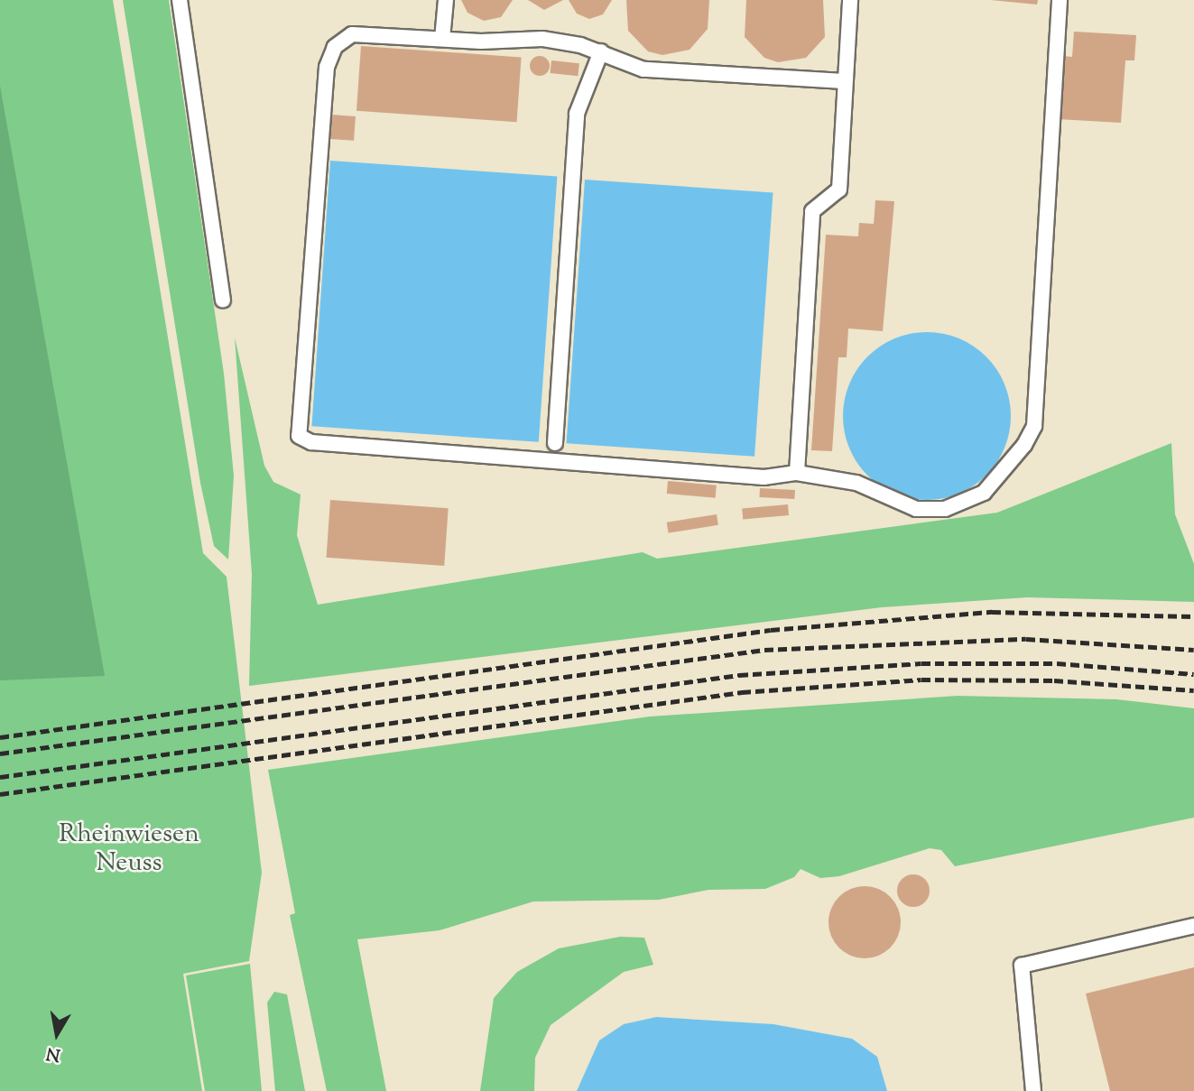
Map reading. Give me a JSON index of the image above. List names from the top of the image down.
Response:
{
  "parks": ["Rheinwiesen Neuss"],
  "north": "bottom"
}
